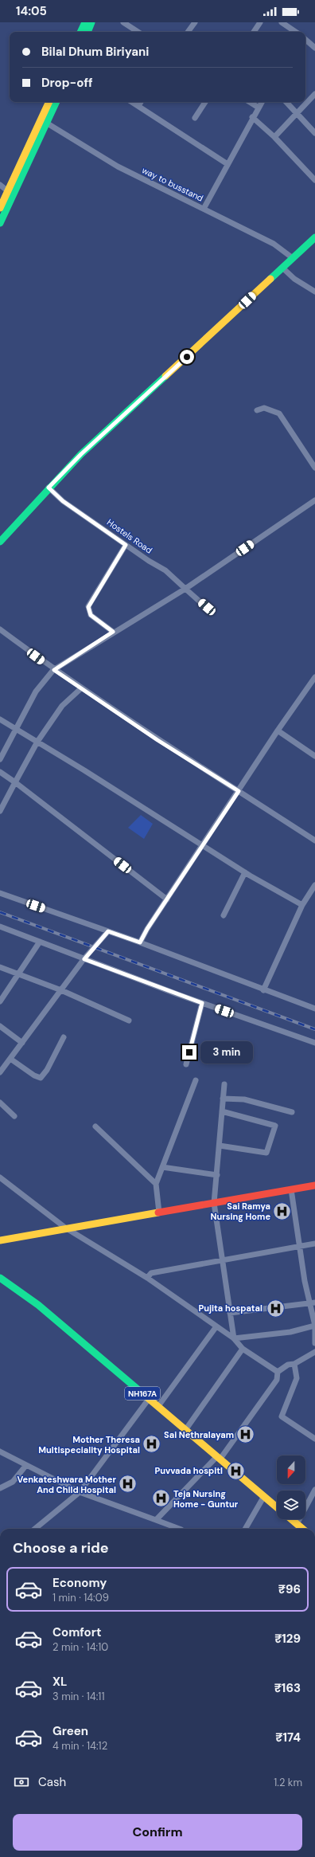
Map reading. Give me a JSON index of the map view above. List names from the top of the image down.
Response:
{
  "streets": {
    "main road": ["NH167A"],
    "street": ["way to busstand", "Hostels Road"]
  },
  "places": {
    "hospital": [
      "Sai Ramya Nursing Home",
      "Pujita hospatal",
      "Sai Nethralayam",
      "Mother Theresa Multispeciality Hospital",
      "Puvvada hospitl",
      "Venkateshwara Mother And Child Hospital",
      "Teja Nursing Home - Guntur"
    ]
  },
  "north": "bottom",
  "page": {
    "status": "14:05",
    "banner": ["Bilal Dhum Biriyani", "Drop-off"],
    "bubble": "3 min",
    "heading": "Choose a ride",
    "list": [
      {
        "name": "Economy",
        "note": "1 min · 14:09",
        "value": "₹96"
      },
      {
        "name": "Comfort",
        "note": "2 min · 14:10",
        "value": "₹129"
      },
      {
        "name": "XL",
        "note": "3 min · 14:11",
        "value": "₹163"
      },
      {
        "name": "Green",
        "note": "4 min · 14:12",
        "value": "₹174"
      }
    ],
    "pay": ["Cash", "1.2 km"],
    "buttons": "Confirm"
  }
}
